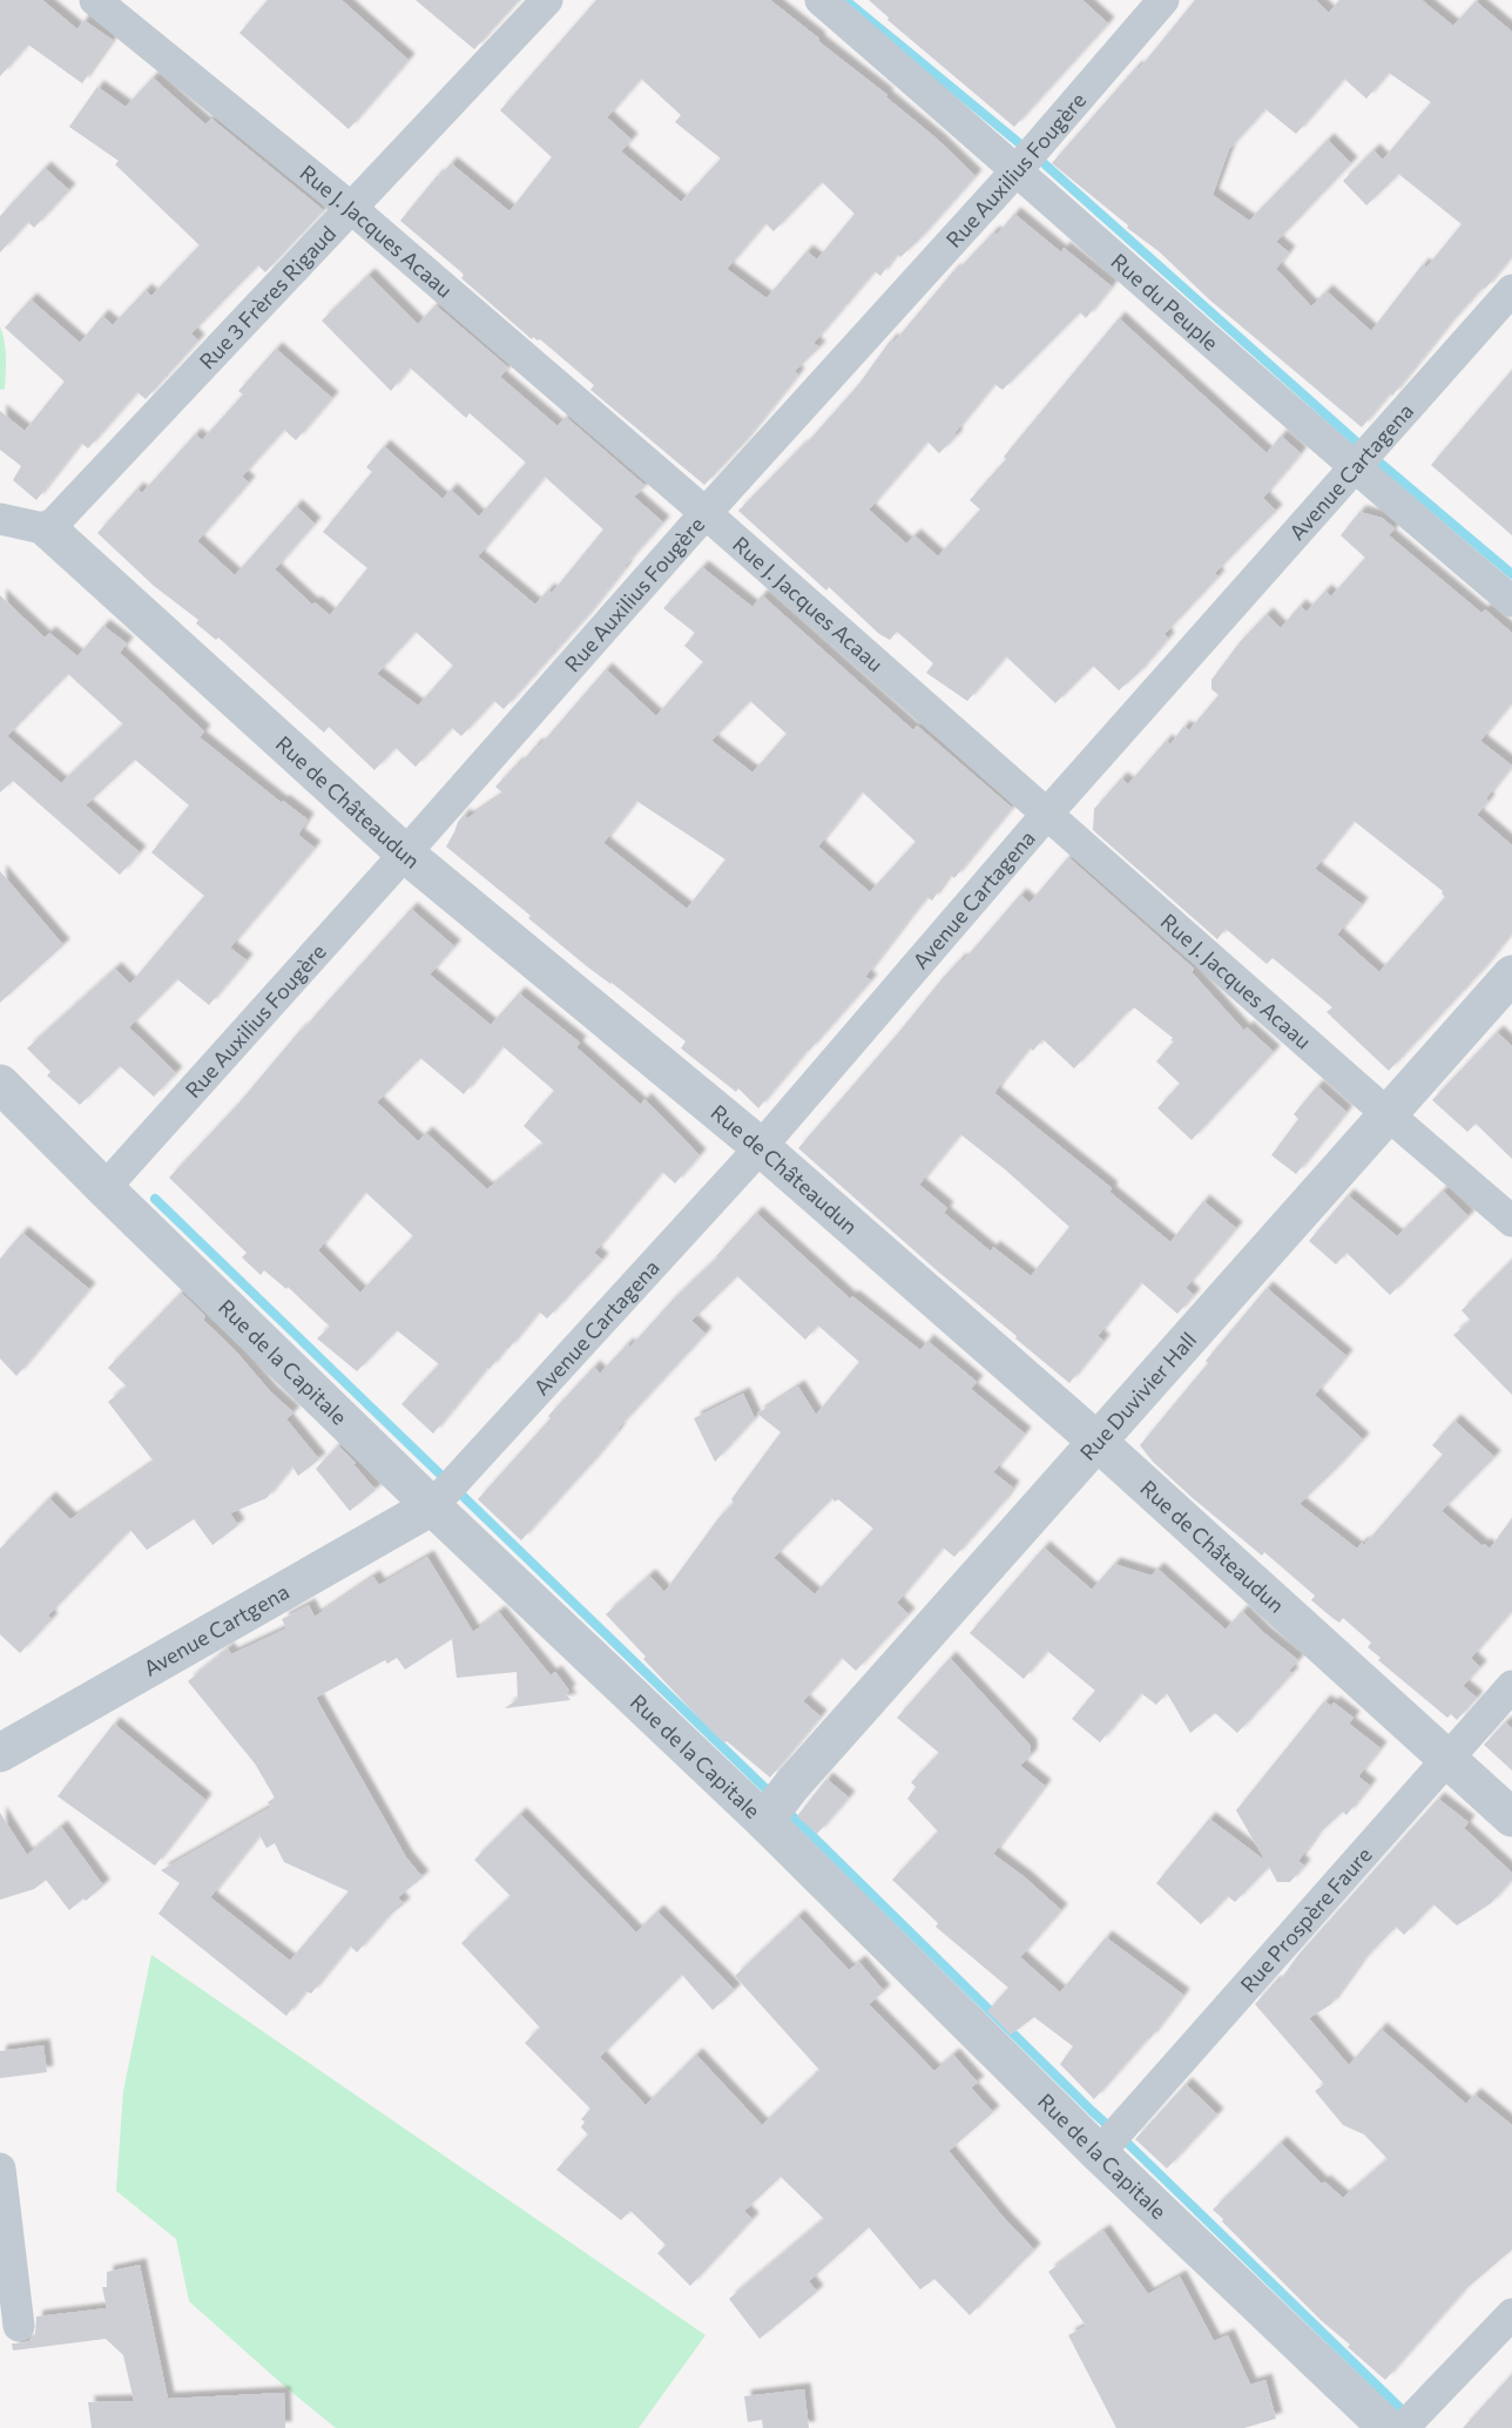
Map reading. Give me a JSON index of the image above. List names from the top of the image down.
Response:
{
  "streets": {
    "street": [
      "Rue Auxilius Fougère",
      "Rue J. Jacques Acaau",
      "Rue 3 Frères Rigaud",
      "Rue du Peuple",
      "Avenue Cartagena",
      "Rue de Châteaudun",
      "Rue de la Capitale",
      "Rue Duvivier Hall",
      "Avenue Cartgena",
      "Rue Prospère Faure"
    ]
  },
  "crossings": [
    ["Rue Auxilius Fougère", "Rue J. Jacques Acaau"],
    ["Rue Auxilius Fougère", "Rue du Peuple"],
    ["Rue Auxilius Fougère", "Rue de Châteaudun"],
    ["Rue Auxilius Fougère", "Rue de la Capitale"],
    ["Rue J. Jacques Acaau", "Rue 3 Frères Rigaud"],
    ["Rue J. Jacques Acaau", "Avenue Cartagena"],
    ["Rue J. Jacques Acaau", "Rue Duvivier Hall"],
    ["Rue 3 Frères Rigaud", "Rue de Châteaudun"],
    ["Rue du Peuple", "Avenue Cartagena"],
    ["Avenue Cartagena", "Rue de Châteaudun"],
    ["Avenue Cartagena", "Rue de la Capitale"],
    ["Avenue Cartagena", "Avenue Cartgena"],
    ["Rue de Châteaudun", "Rue Duvivier Hall"],
    ["Rue de Châteaudun", "Rue Prospère Faure"],
    ["Rue de la Capitale", "Rue Duvivier Hall"],
    ["Rue de la Capitale", "Avenue Cartgena"],
    ["Rue de la Capitale", "Rue Prospère Faure"]
  ]
}
